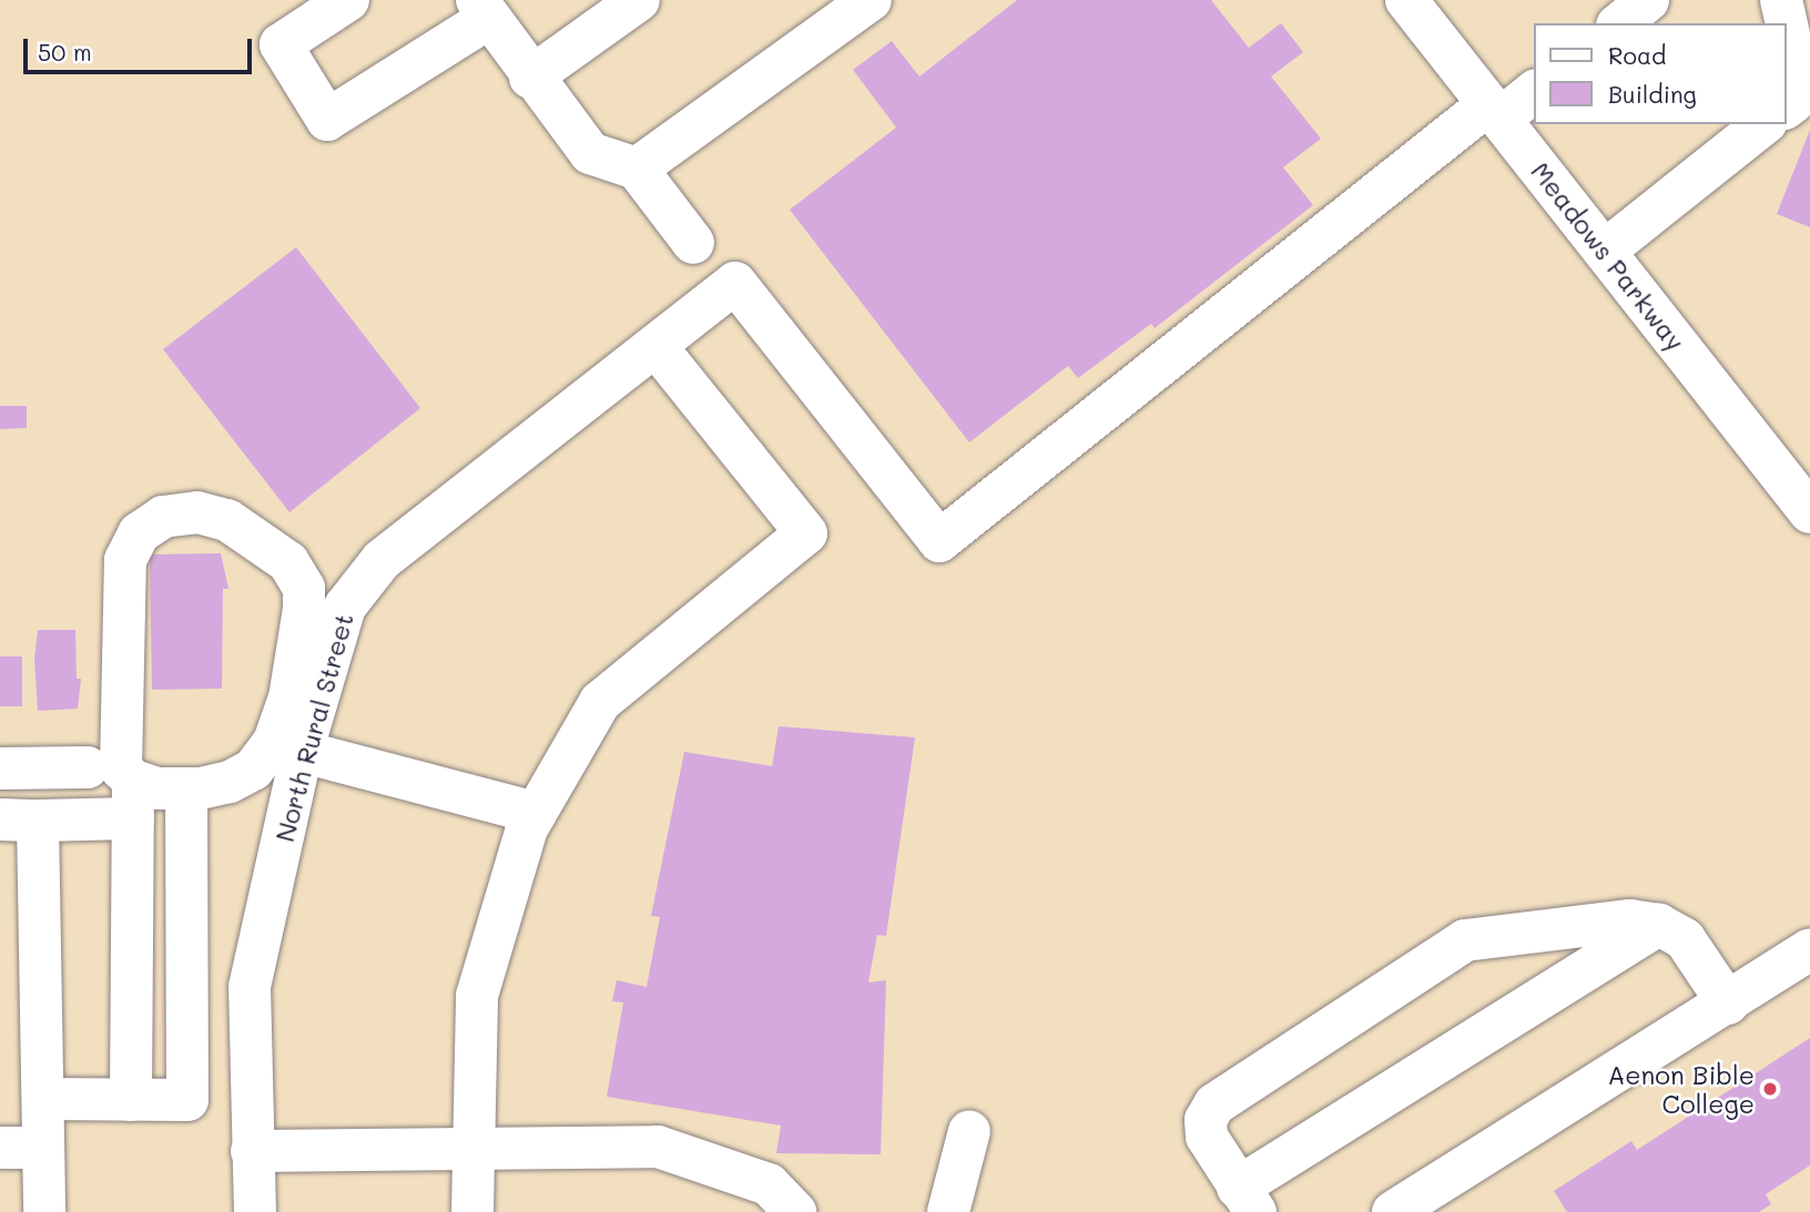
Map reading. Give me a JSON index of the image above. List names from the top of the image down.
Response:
{
  "streets": {
    "street": ["Meadows Parkway", "North Rural Street"]
  },
  "crossings": [
    ["Meadows Parkway", "North Rural Street"]
  ],
  "places": ["Aenon Bible College"],
  "legend": ["Road", "Building"],
  "scale_bar": "50 m"
}
